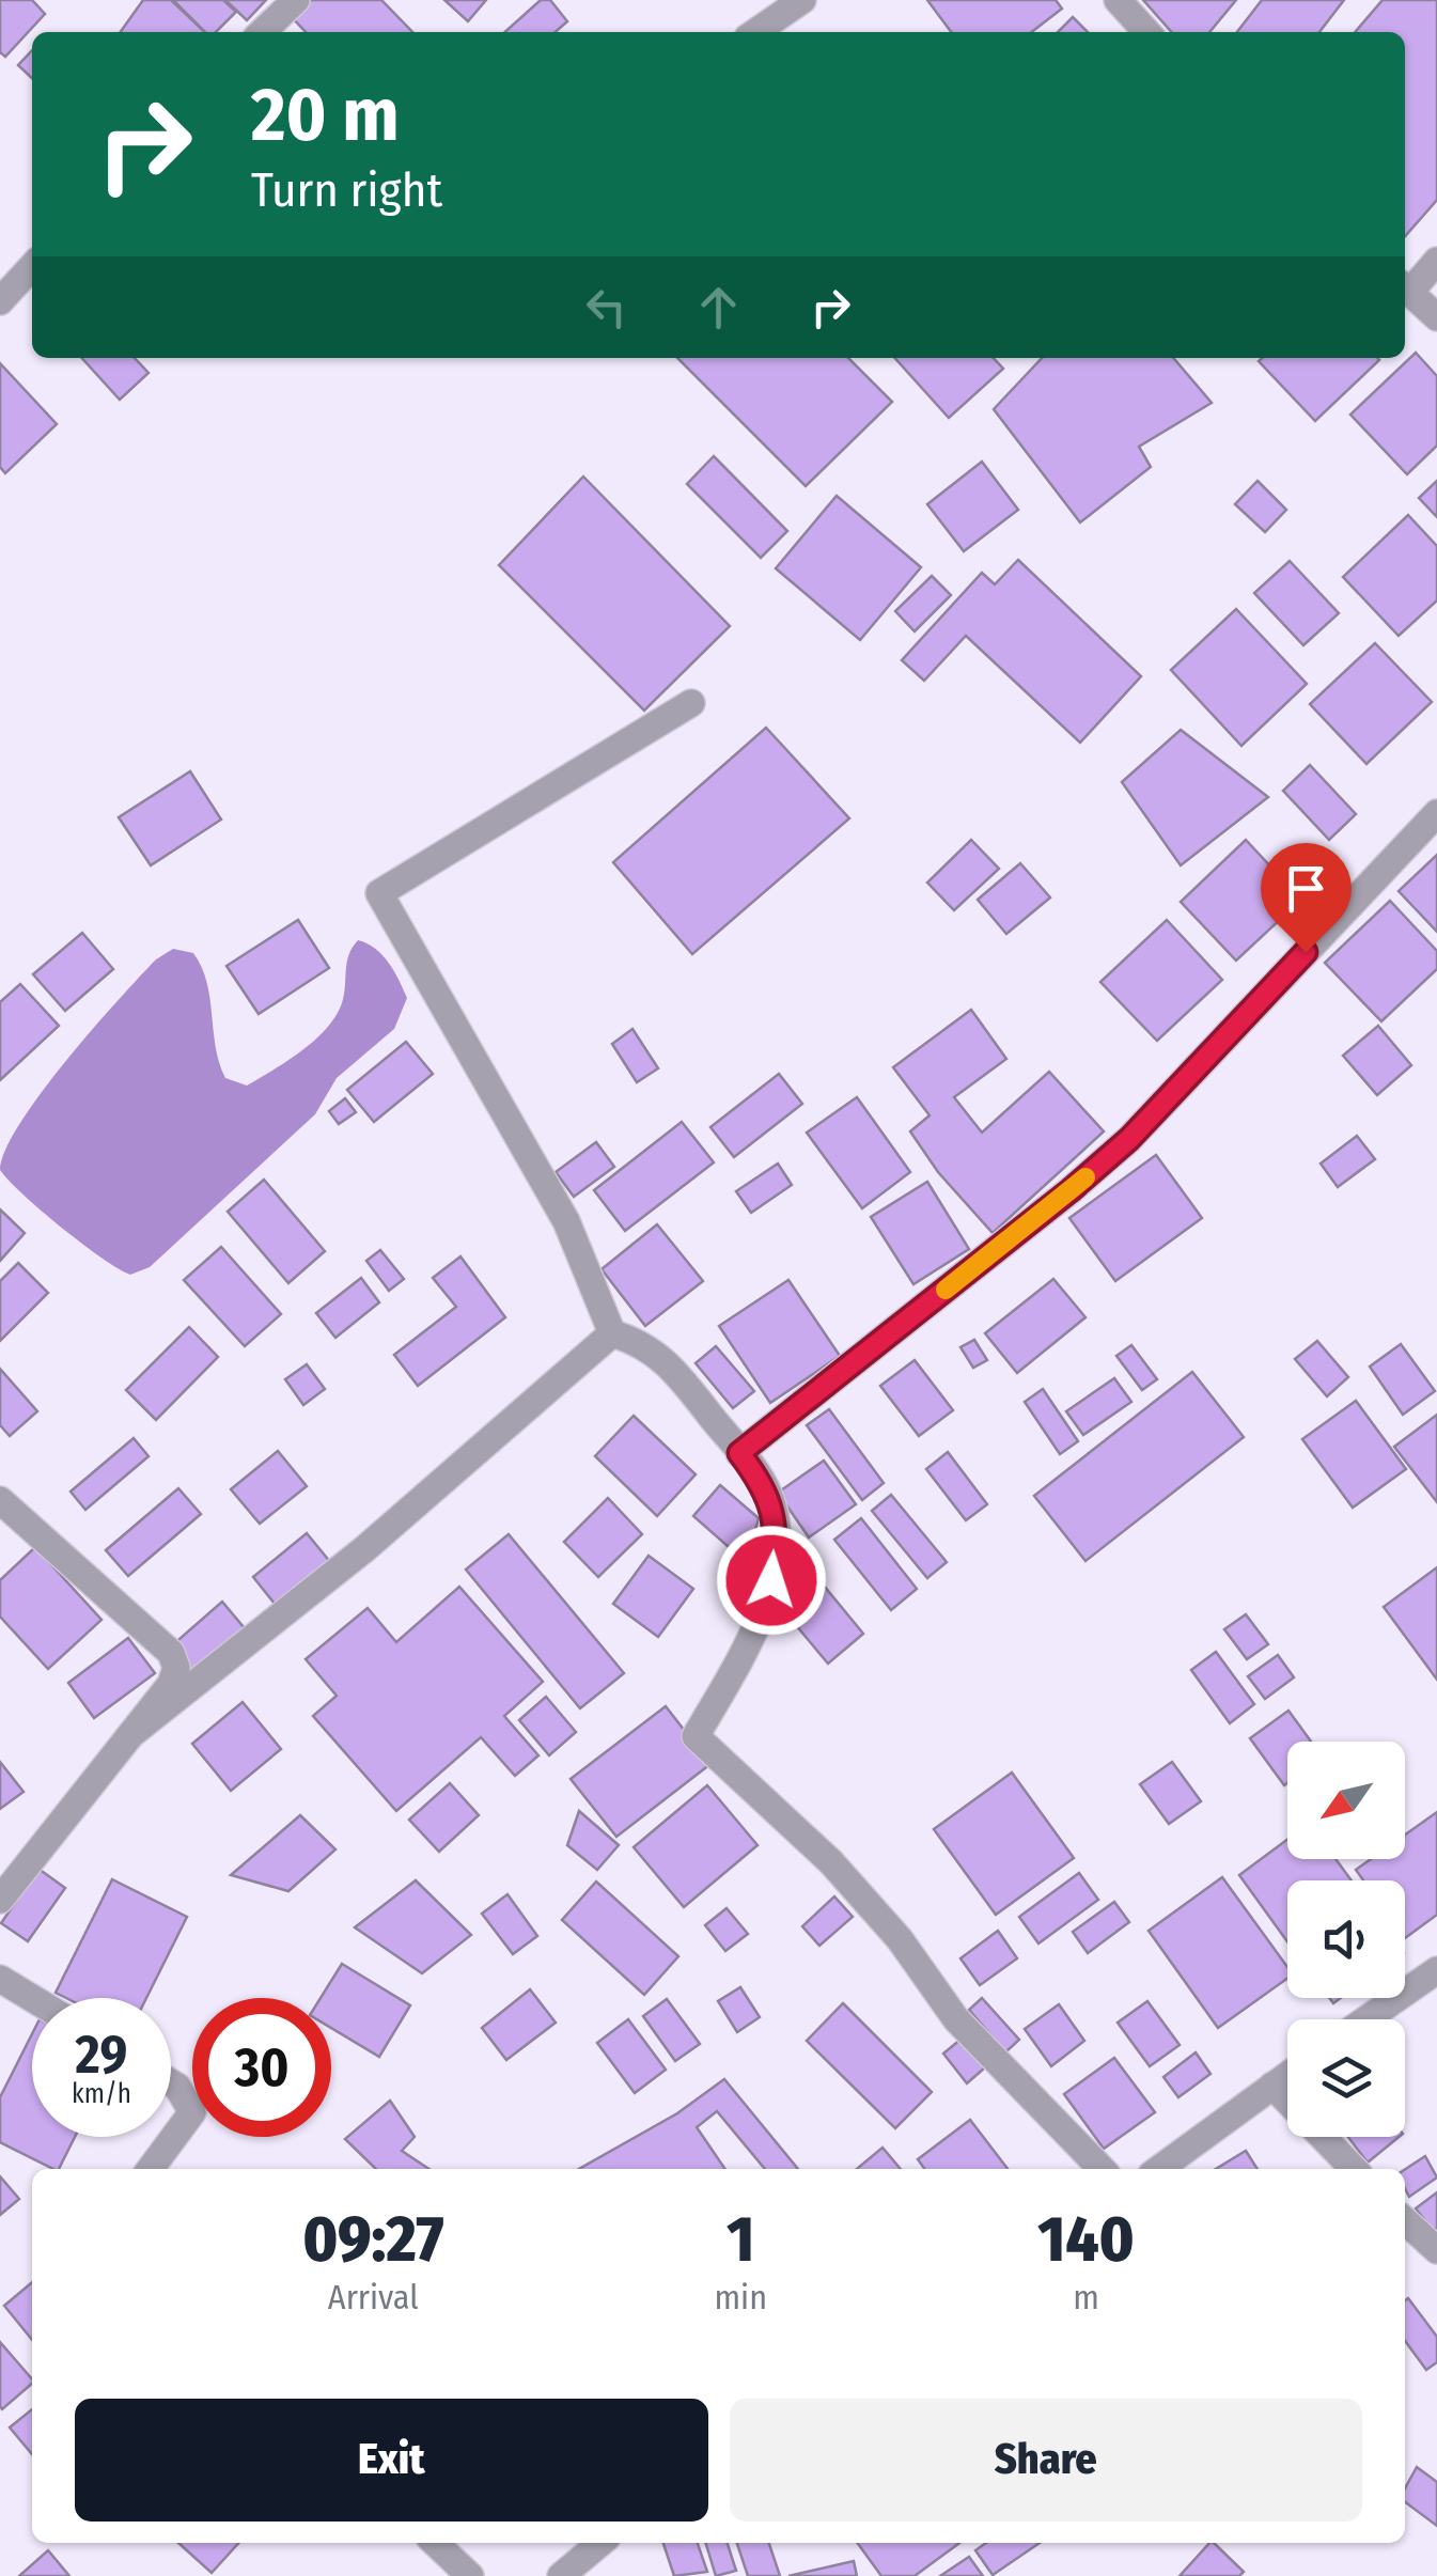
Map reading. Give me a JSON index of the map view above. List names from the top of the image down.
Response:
{
  "north": "bottom left",
  "page": {
    "turn": ["20 m", "Turn right"],
    "speed": "29 km/h",
    "limit": "30",
    "eta": [
      "09:27",
      "Arrival",
      "1",
      "min",
      "140",
      "m"
    ],
    "buttons": ["Exit", "Share"]
  }
}
